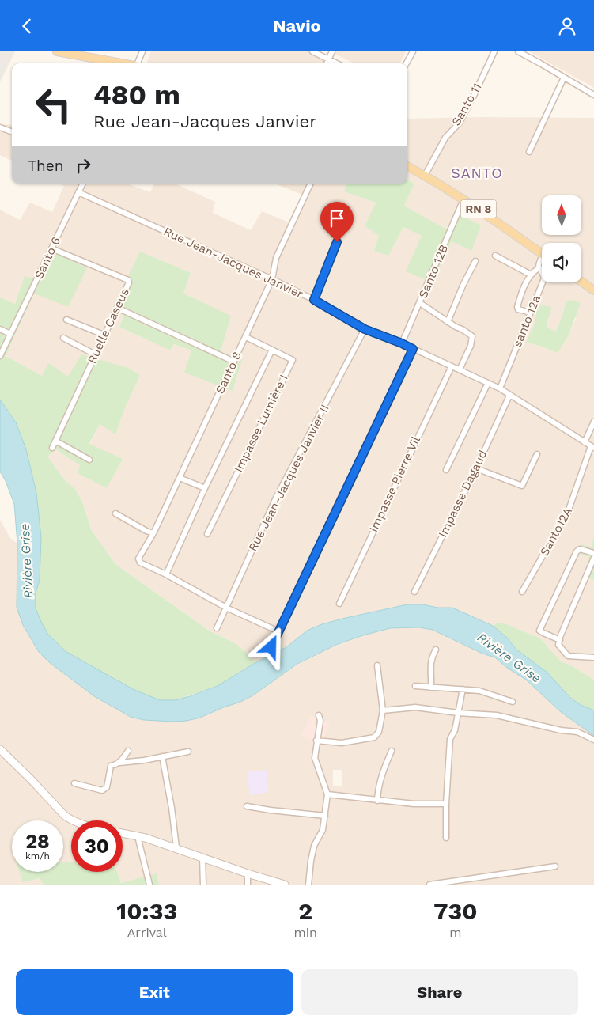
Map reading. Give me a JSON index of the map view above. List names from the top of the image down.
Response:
{
  "streets": {
    "main road": ["RN 8"],
    "street": [
      "Santo 11",
      "Santo 6",
      "Rue Jean-Jacques Janvier",
      "Santo 12B",
      "santo 12a",
      "Ruelle Caseus",
      "Santo 8",
      "Impasse Lumière I",
      "Rue Jean-Jacques Janvier II",
      "Impasse Pierre Vil",
      "Impasse Dagaud",
      "Santo12A"
    ]
  },
  "crossings": [
    ["Santo 11", "RN 8"],
    ["RN 8", "Santo 12B"],
    ["Santo 6", "Rue Jean-Jacques Janvier"],
    ["Santo 6", "Ruelle Caseus"],
    ["Rue Jean-Jacques Janvier", "Santo 12B"],
    ["Rue Jean-Jacques Janvier", "santo 12a"],
    ["Rue Jean-Jacques Janvier", "Santo 8"],
    ["Rue Jean-Jacques Janvier", "Rue Jean-Jacques Janvier II"],
    ["Rue Jean-Jacques Janvier", "Impasse Pierre Vil"],
    ["Rue Jean-Jacques Janvier", "Impasse Dagaud"],
    ["Rue Jean-Jacques Janvier", "Santo12A"],
    ["Santo 8", "Impasse Lumière I"]
  ],
  "districts": ["SANTO"],
  "water": ["Rivière Grise"],
  "north": "top",
  "page": {
    "header": "Navio",
    "turn": ["480 m", "Rue Jean-Jacques Janvier"],
    "then": "Then",
    "speed": "28 km/h",
    "limit": "30",
    "eta": [
      "10:33",
      "Arrival",
      "2",
      "min",
      "730",
      "m"
    ],
    "buttons": ["Exit", "Share"]
  }
}
